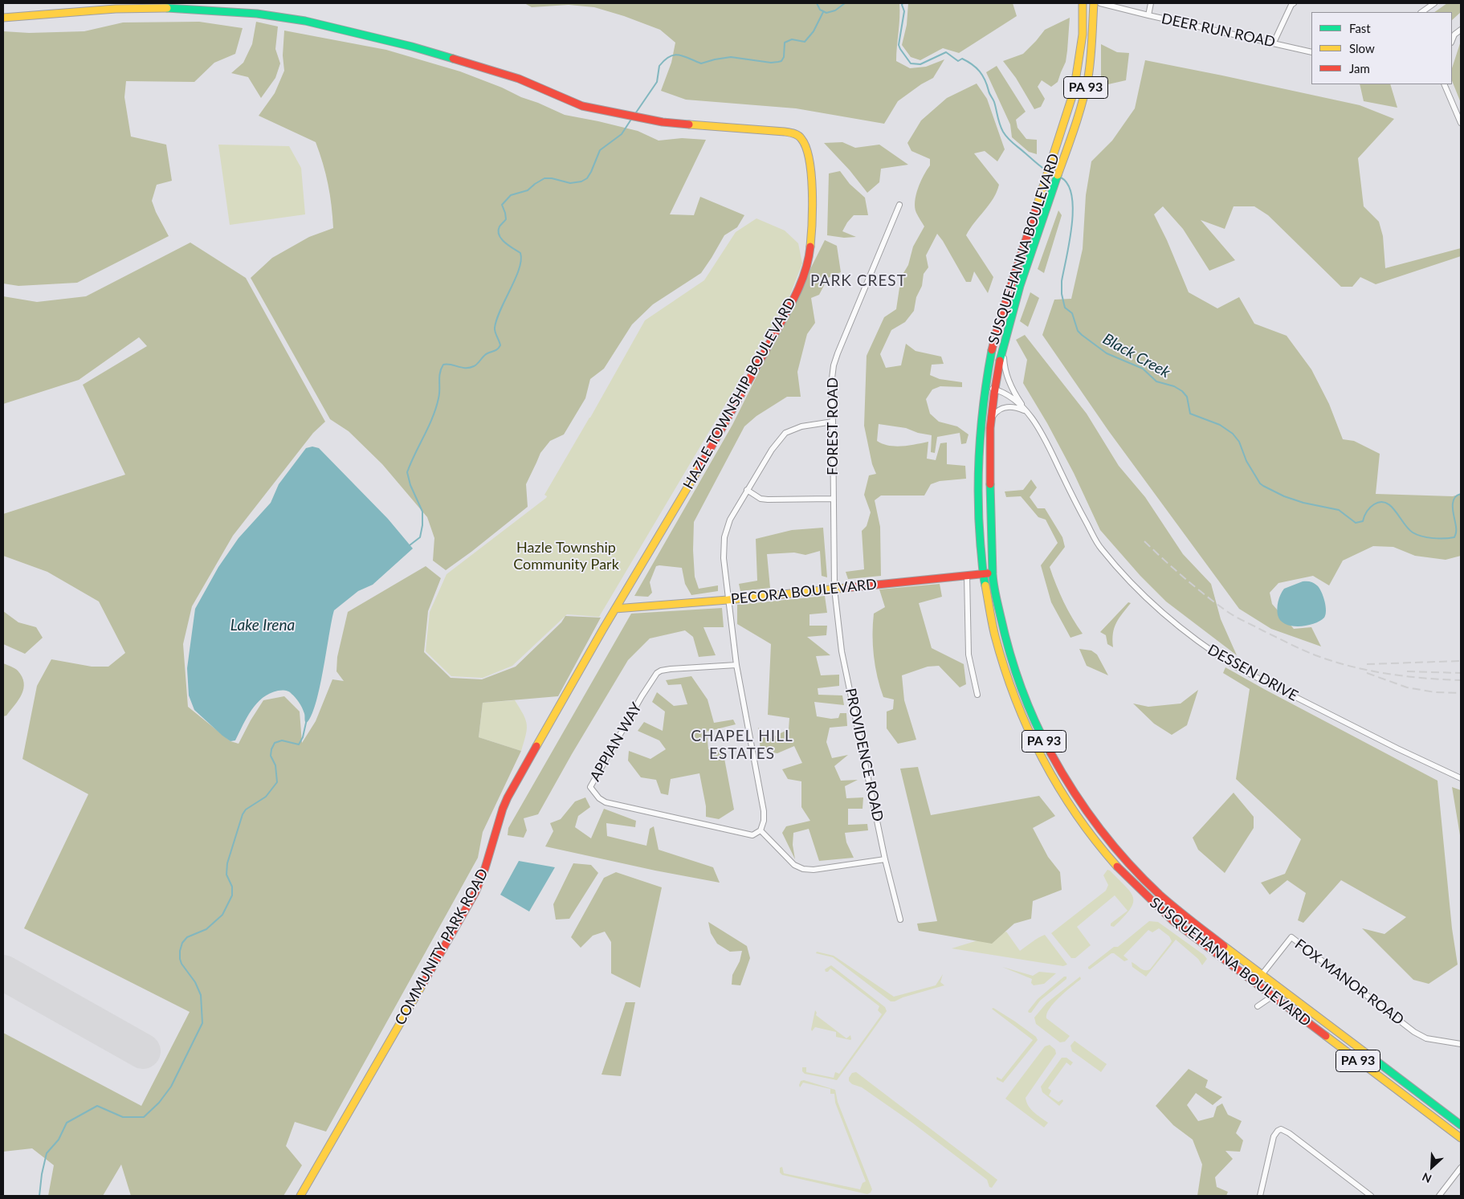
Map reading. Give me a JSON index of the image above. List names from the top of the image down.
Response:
{
  "streets": {
    "main road": [
      "PA 93",
      "SUSQUEHANNA BOULEVARD",
      "HAZLE TOWNSHIP BOULEVARD",
      "PECORA BOULEVARD",
      "COMMUNITY PARK ROAD"
    ],
    "street": [
      "DEER RUN ROAD",
      "FOREST ROAD",
      "DESSEN DRIVE",
      "APPIAN WAY",
      "PROVIDENCE ROAD",
      "FOX MANOR ROAD"
    ]
  },
  "crossings": [
    ["SUSQUEHANNA BOULEVARD", "PECORA BOULEVARD"],
    ["SUSQUEHANNA BOULEVARD", "DESSEN DRIVE"],
    ["SUSQUEHANNA BOULEVARD", "FOX MANOR ROAD"],
    ["HAZLE TOWNSHIP BOULEVARD", "PECORA BOULEVARD"],
    ["HAZLE TOWNSHIP BOULEVARD", "COMMUNITY PARK ROAD"],
    ["FOREST ROAD", "PECORA BOULEVARD"],
    ["FOREST ROAD", "PROVIDENCE ROAD"],
    ["PECORA BOULEVARD", "PROVIDENCE ROAD"],
    ["PECORA BOULEVARD", "COMMUNITY PARK ROAD"]
  ],
  "districts": ["PARK CREST", "CHAPEL HILL ESTATES"],
  "water": ["Black Creek", "Lake Irena"],
  "parks": ["Hazle Township Community Park"],
  "legend": ["Fast", "Slow", "Jam"],
  "north": "bottom left"
}
